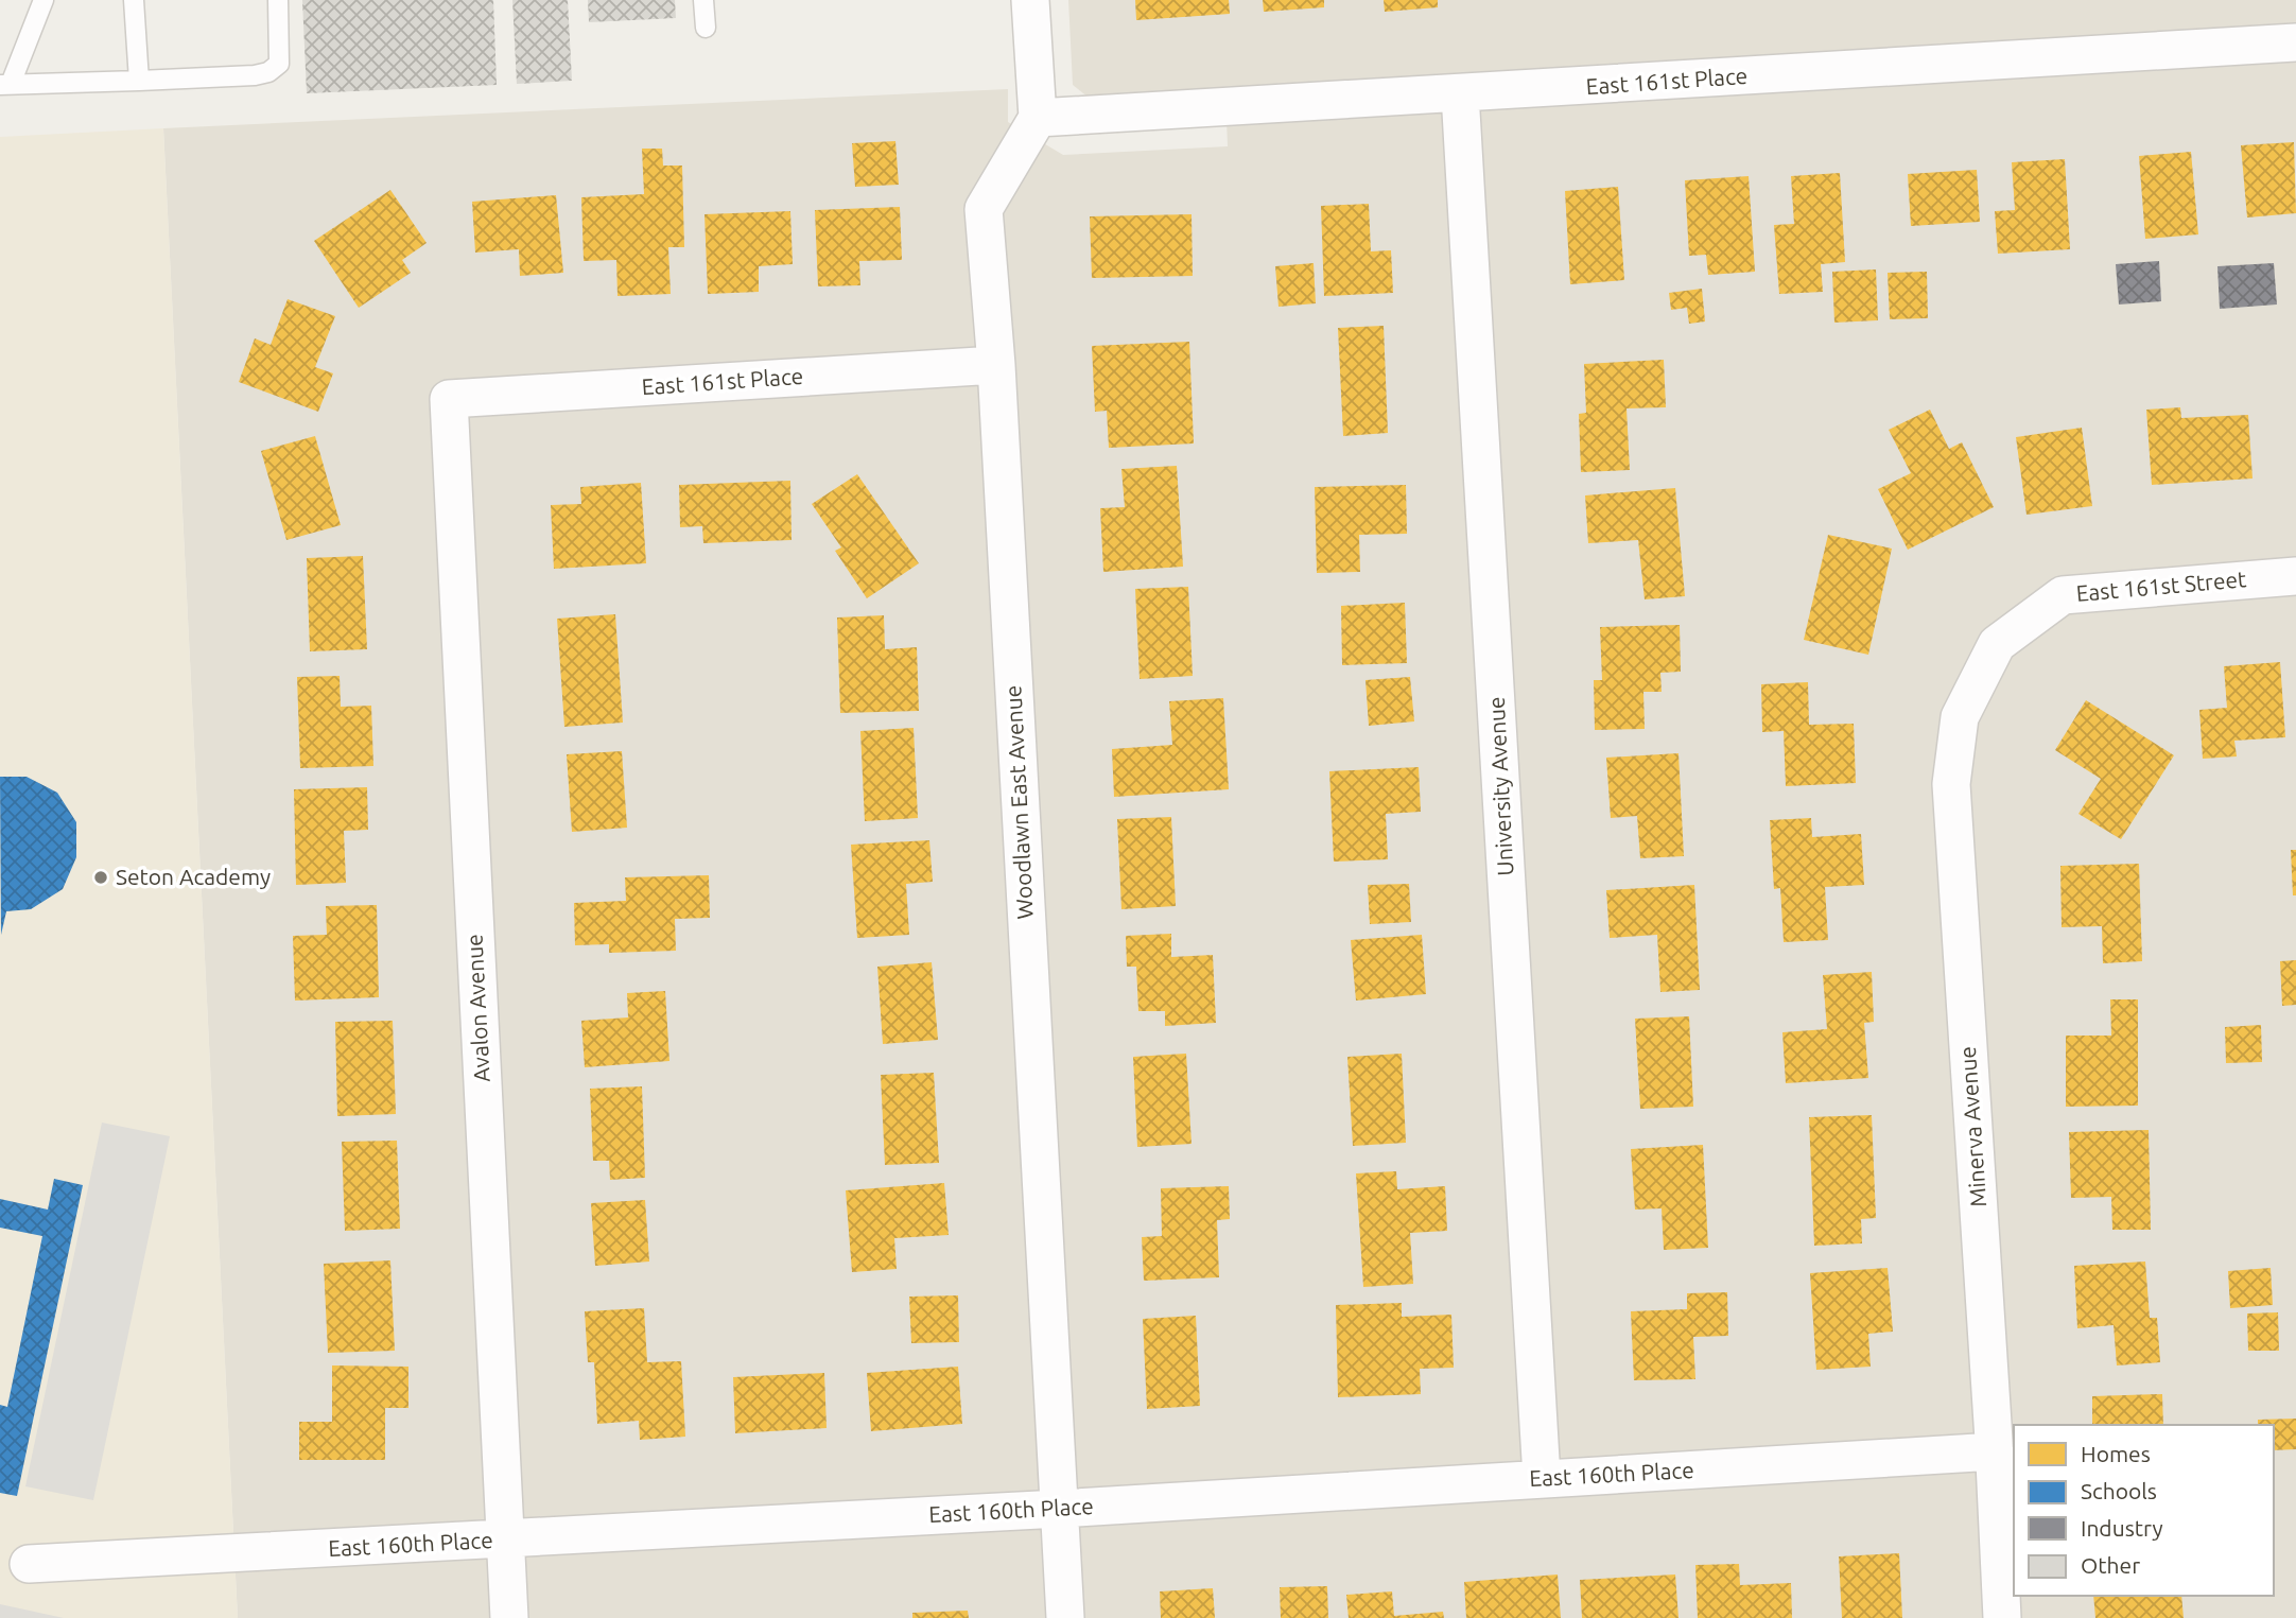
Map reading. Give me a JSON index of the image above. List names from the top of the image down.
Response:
{
  "streets": {
    "street": [
      "East 161st Place",
      "East 161st Street",
      "University Avenue",
      "Woodlawn East Avenue",
      "Avalon Avenue",
      "Minerva Avenue",
      "East 160th Place"
    ]
  },
  "crossings": [
    ["East 161st Place", "University Avenue"],
    ["East 161st Place", "Woodlawn East Avenue"],
    ["East 161st Place", "Avalon Avenue"],
    ["East 161st Street", "Minerva Avenue"],
    ["University Avenue", "East 160th Place"],
    ["Woodlawn East Avenue", "East 160th Place"],
    ["Avalon Avenue", "East 160th Place"],
    ["Minerva Avenue", "East 160th Place"]
  ],
  "places": ["Seton Academy"],
  "legend": [
    "Homes",
    "Schools",
    "Industry",
    "Other"
  ]
}
